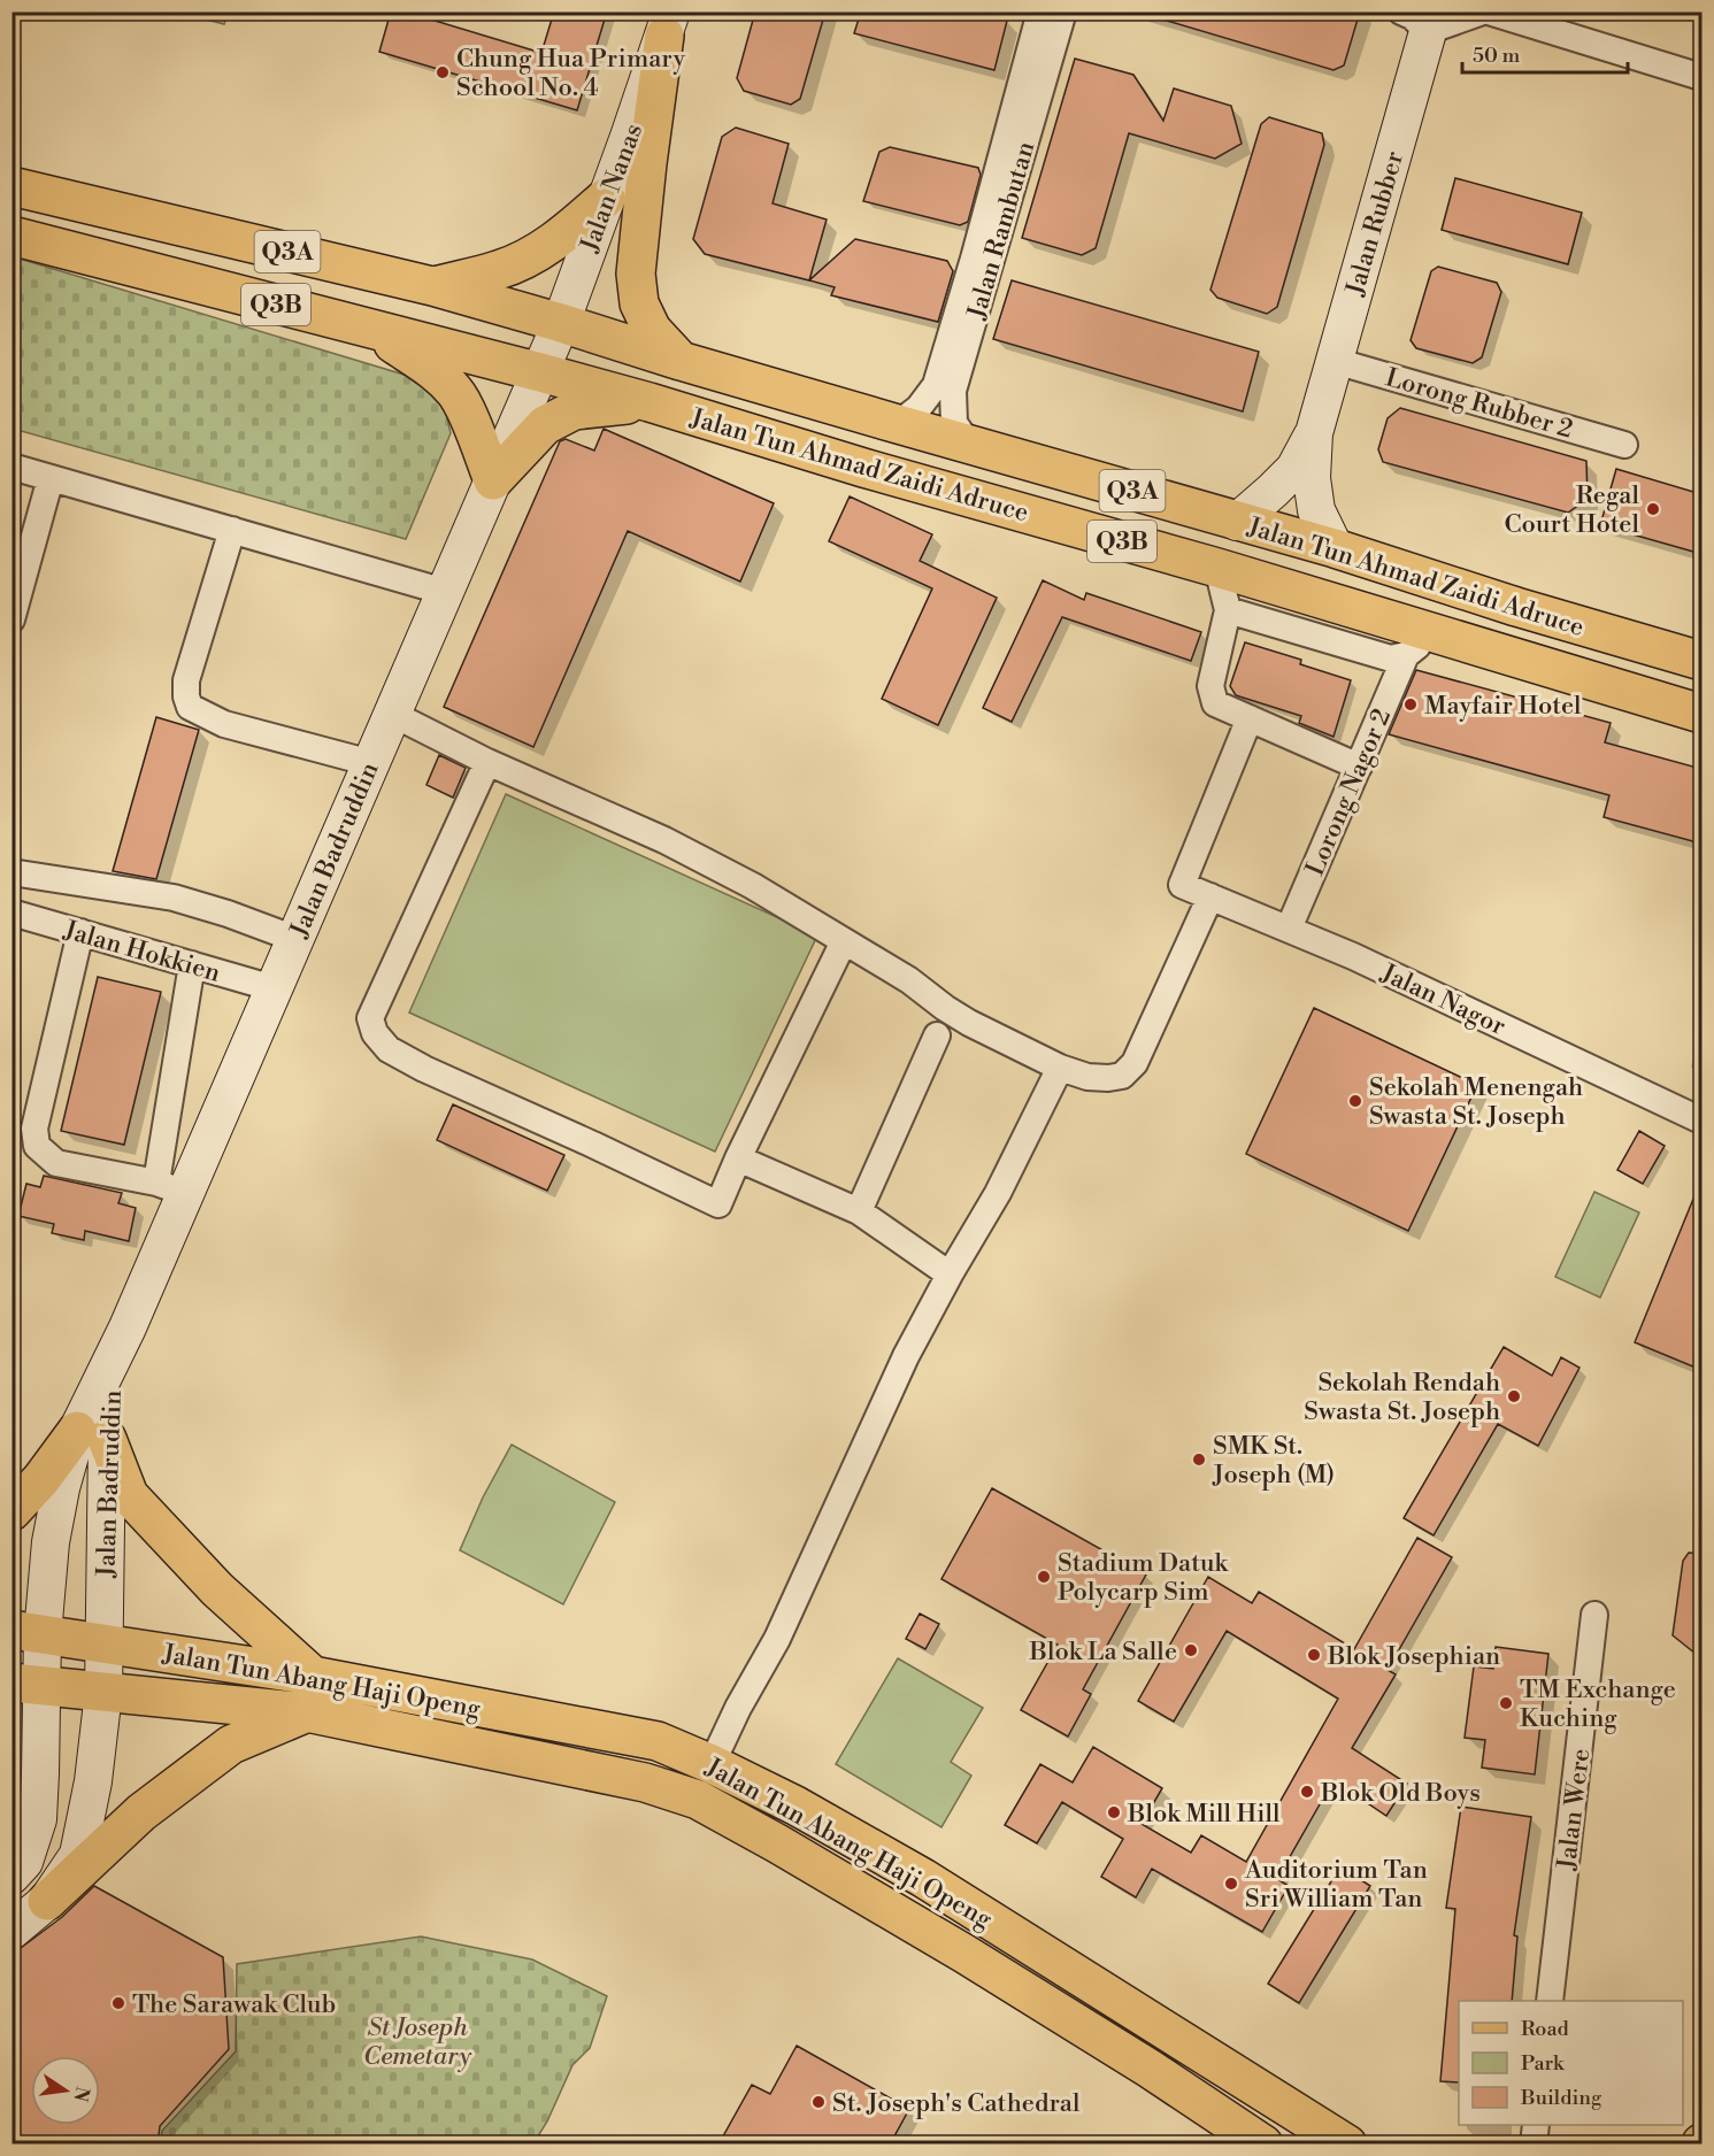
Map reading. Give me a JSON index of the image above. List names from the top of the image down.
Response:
{
  "streets": {
    "main road": [
      "Jalan Nanas",
      "Jalan Rubber",
      "Q3A",
      "Q3B",
      "Jalan Tun Ahmad Zaidi Adruce",
      "Jalan Badruddin",
      "Jalan Tun Abang Haji Openg"
    ],
    "street": [
      "Jalan Rambutan",
      "Lorong Rubber 2",
      "Lorong Nagor 2",
      "Jalan Hokkien",
      "Jalan Nagor",
      "Jalan Were"
    ]
  },
  "crossings": [
    ["Jalan Nanas", "Jalan Tun Ahmad Zaidi Adruce"],
    ["Jalan Nanas", "Jalan Badruddin"],
    ["Jalan Rubber", "Lorong Rubber 2"],
    ["Jalan Rubber", "Jalan Tun Ahmad Zaidi Adruce"],
    ["Jalan Rambutan", "Jalan Tun Ahmad Zaidi Adruce"],
    ["Jalan Tun Ahmad Zaidi Adruce", "Lorong Nagor 2"],
    ["Jalan Tun Ahmad Zaidi Adruce", "Jalan Badruddin"],
    ["Lorong Nagor 2", "Jalan Nagor"],
    ["Jalan Badruddin", "Jalan Hokkien"],
    ["Jalan Badruddin", "Jalan Tun Abang Haji Openg"]
  ],
  "parks": ["St Joseph Cemetary"],
  "places": [
    "Chung Hua Primary School No. 4",
    "Regal Court Hotel",
    "Mayfair Hotel",
    "Sekolah Menengah Swasta St. Joseph",
    "Sekolah Rendah Swasta St. Joseph",
    "SMK St. Joseph (M)",
    "Stadium Datuk Polycarp Sim",
    "Blok La Salle",
    "Blok Josephian",
    "TM Exchange Kuching",
    "Blok Old Boys",
    "Blok Mill Hill",
    "Auditorium Tan Sri William Tan",
    "The Sarawak Club",
    "St. Joseph's Cathedral"
  ],
  "legend": ["Road", "Park", "Building"],
  "scale_bar": "50 m",
  "north": "right"
}
